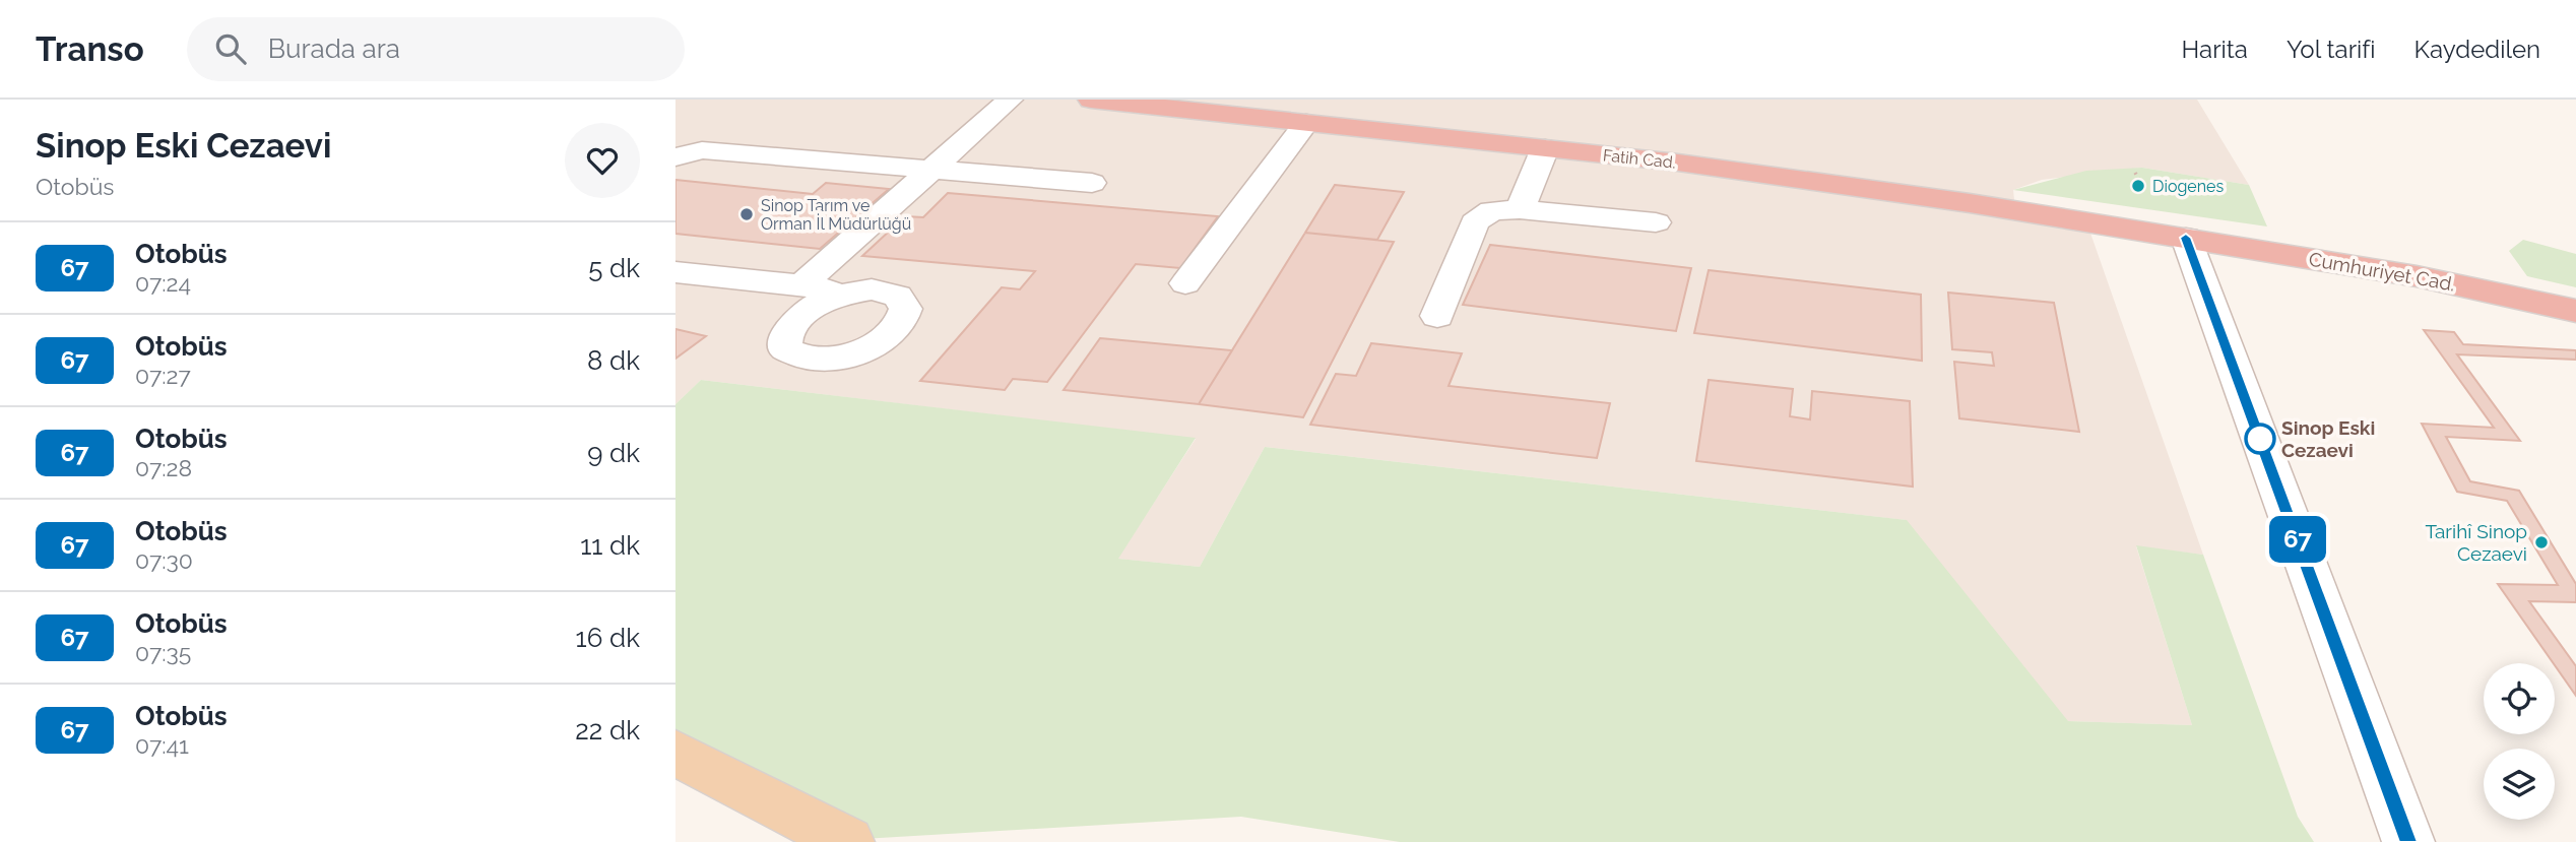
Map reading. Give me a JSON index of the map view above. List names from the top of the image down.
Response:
{
  "streets": {
    "highway": ["Fatih Cad.", "Cumhuriyet Cad."]
  },
  "crossings": [
    ["Fatih Cad.", "Cumhuriyet Cad."]
  ],
  "places": [
    "Diogenes",
    "Sinop Tarım ve Orman İl Müdürlüğü",
    "Sinop Eski Cezaevi",
    "Tarihî Sinop Cezaevi"
  ],
  "lines": ["bus line 67"],
  "page": {
    "header": "Transo",
    "search": "Burada ara",
    "nav": ["Harita", "Yol tarifi", "Kaydedilen"],
    "heading": ["Sinop Eski Cezaevi", "Otobüs"],
    "on_map": "67",
    "list": [
      {
        "mark": "67",
        "name": "Otobüs",
        "note": "07:24",
        "value": "5 dk"
      },
      {
        "mark": "67",
        "name": "Otobüs",
        "note": "07:27",
        "value": "8 dk"
      },
      {
        "mark": "67",
        "name": "Otobüs",
        "note": "07:28",
        "value": "9 dk"
      },
      {
        "mark": "67",
        "name": "Otobüs",
        "note": "07:30",
        "value": "11 dk"
      },
      {
        "mark": "67",
        "name": "Otobüs",
        "note": "07:35",
        "value": "16 dk"
      },
      {
        "mark": "67",
        "name": "Otobüs",
        "note": "07:41",
        "value": "22 dk"
      }
    ]
  }
}
